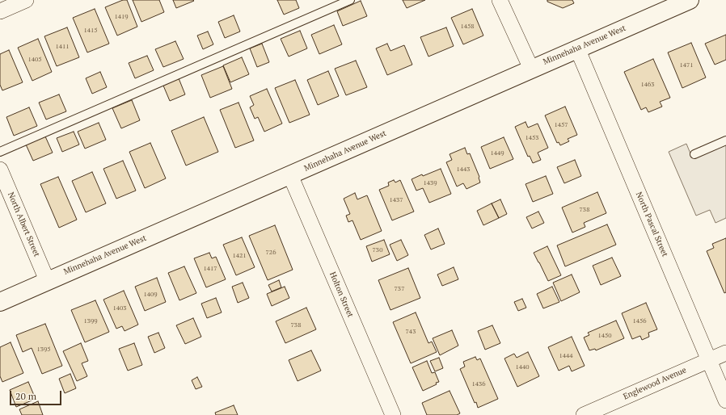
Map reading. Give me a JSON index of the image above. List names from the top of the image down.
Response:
{
  "streets": {
    "street": [
      "Minnehaha Avenue West",
      "North Albert Street",
      "North Pascal Street",
      "Holton Street",
      "Englewood Avenue"
    ]
  },
  "crossings": [
    ["Minnehaha Avenue West", "North Albert Street"],
    ["Minnehaha Avenue West", "North Pascal Street"],
    ["Minnehaha Avenue West", "Holton Street"],
    ["North Pascal Street", "Englewood Avenue"]
  ],
  "house_numbers": [
    "1419",
    "1458",
    "1415",
    "1411",
    "1405",
    "1471",
    "1463",
    "1457",
    "1453",
    "1449",
    "1443",
    "1439",
    "1437",
    "738",
    "730",
    "726",
    "1421",
    "1417",
    "737",
    "1409",
    "1403",
    "1399",
    "1456",
    "738",
    "743",
    "1450",
    "1395",
    "1444",
    "1440",
    "1436"
  ],
  "scale_bar": "20 m"
}
